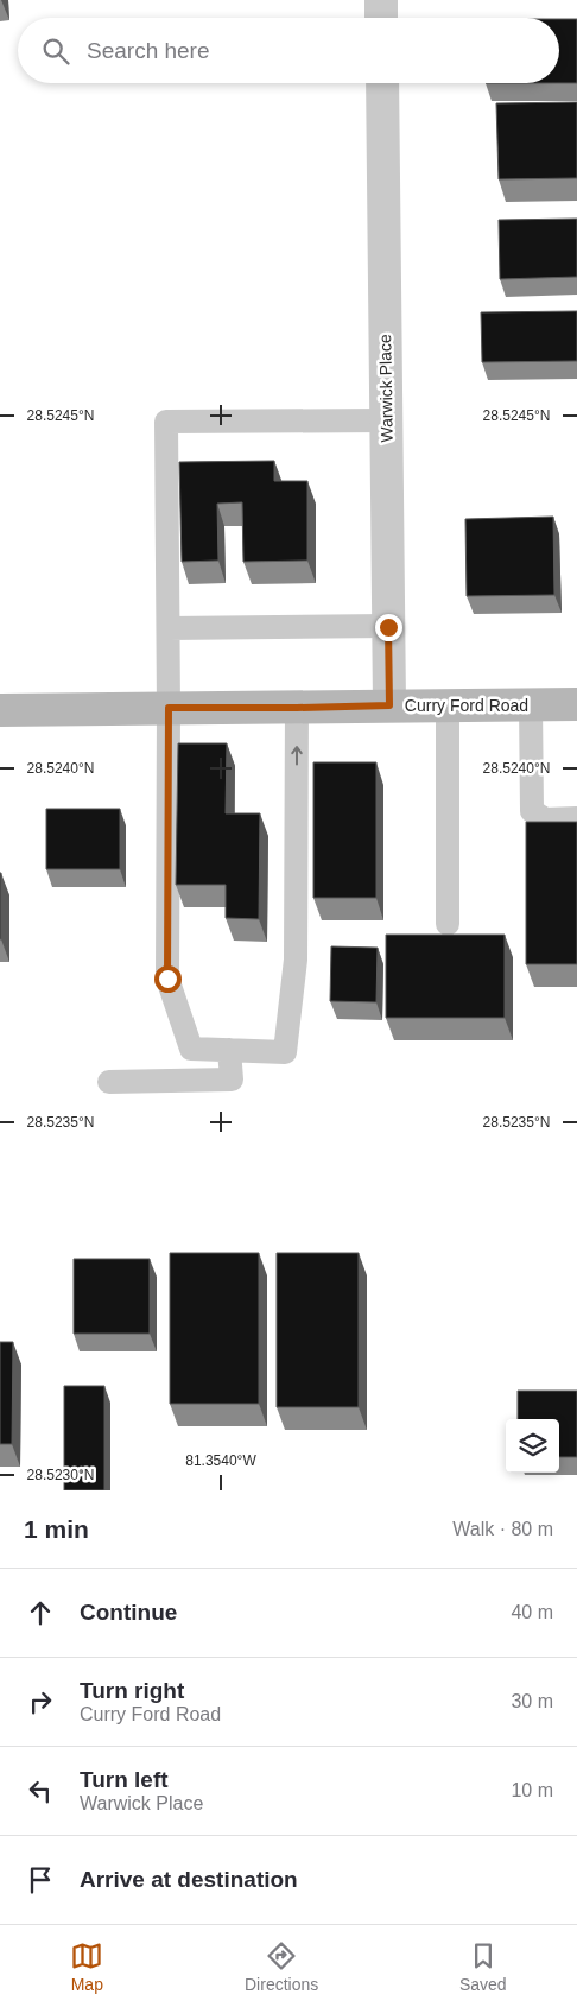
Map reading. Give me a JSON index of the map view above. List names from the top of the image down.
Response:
{
  "streets": {
    "street": ["Warwick Place", "Curry Ford Road"]
  },
  "crossings": [
    ["Warwick Place", "Curry Ford Road"]
  ],
  "page": {
    "search": "Search here",
    "heading": ["1 min", "Walk · 80 m"],
    "list": [
      ["Continue", "40 m"],
      ["Turn right", "Curry Ford Road", "30 m"],
      ["Turn left", "Warwick Place", "10 m"],
      "Arrive at destination"
    ],
    "nav": ["Map", "Directions", "Saved"]
  },
  "coordinates": [
    "28.5245°N",
    "28.5240°N",
    "28.5235°N",
    "81.3540°W",
    "28.5230°N"
  ]
}
